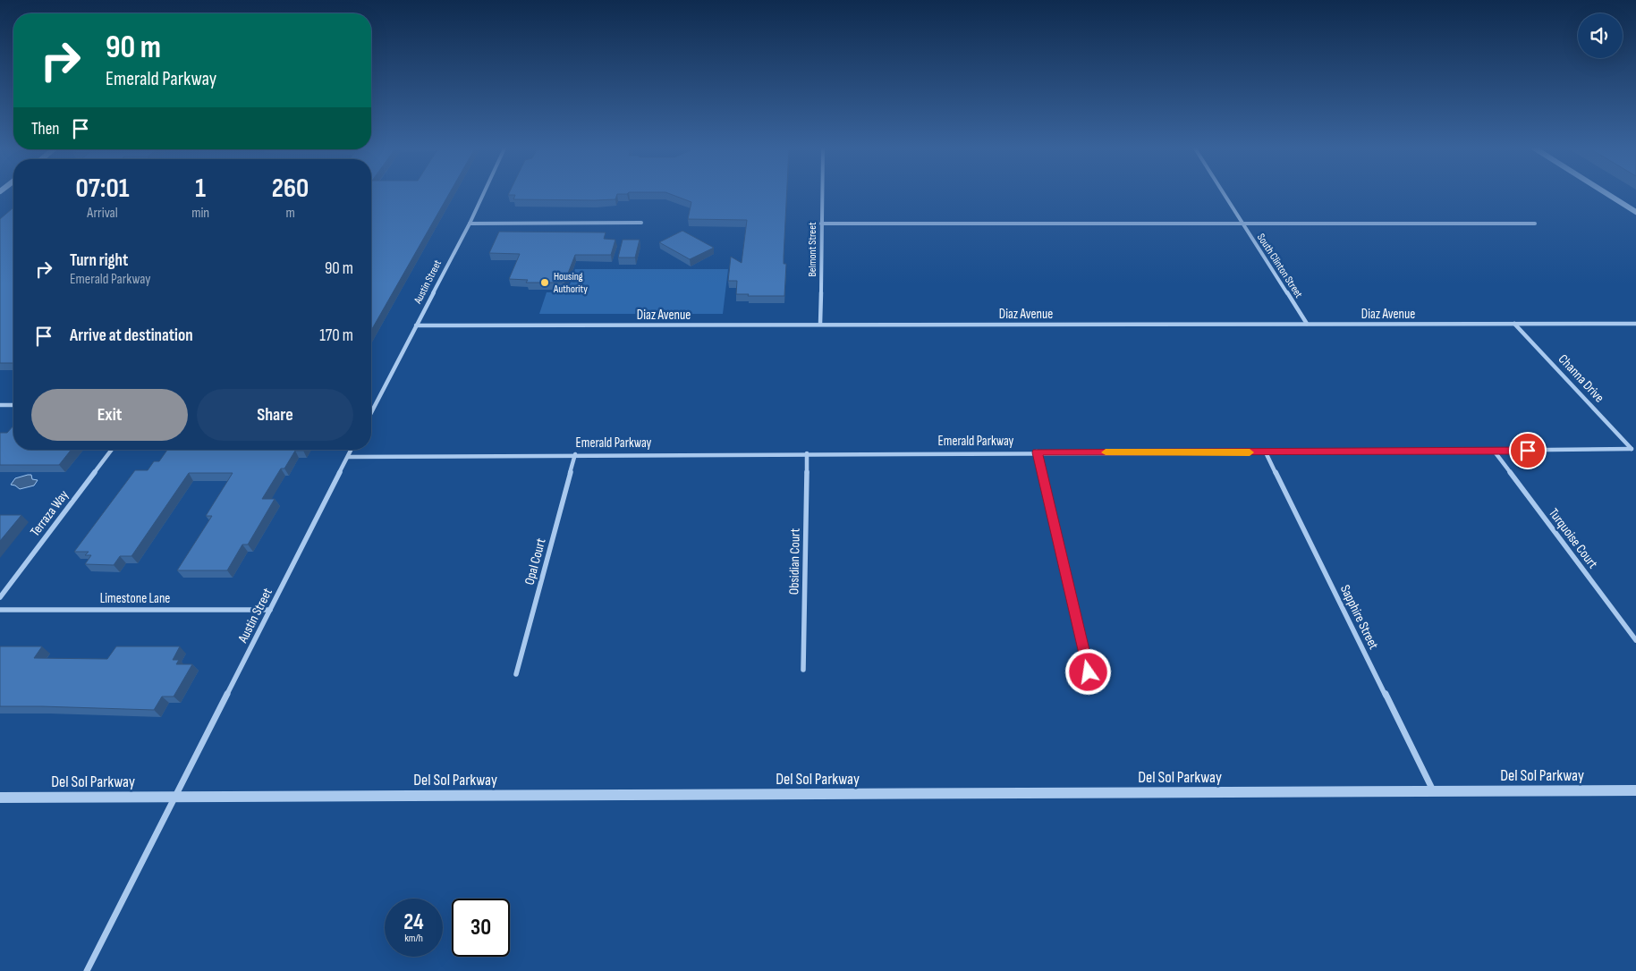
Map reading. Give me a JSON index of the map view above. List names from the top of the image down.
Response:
{
  "streets": {
    "street": [
      "Belmont Street",
      "South Clinton Street",
      "Austin Street",
      "Diaz Avenue",
      "Channa Drive",
      "Emerald Parkway",
      "Terraza Way",
      "Turquoise Court",
      "Opal Court",
      "Obsidian Court",
      "Limestone Lane",
      "Sapphire Street",
      "Del Sol Parkway"
    ]
  },
  "crossings": [
    ["Belmont Street", "Diaz Avenue"],
    ["South Clinton Street", "Diaz Avenue"],
    ["Austin Street", "Diaz Avenue"],
    ["Austin Street", "Emerald Parkway"],
    ["Austin Street", "Limestone Lane"],
    ["Austin Street", "Del Sol Parkway"],
    ["Diaz Avenue", "Channa Drive"],
    ["Channa Drive", "Emerald Parkway"],
    ["Emerald Parkway", "Turquoise Court"],
    ["Emerald Parkway", "Opal Court"],
    ["Emerald Parkway", "Obsidian Court"],
    ["Emerald Parkway", "Sapphire Street"],
    ["Sapphire Street", "Del Sol Parkway"]
  ],
  "places": ["Housing Authority"],
  "page": {
    "turn": ["90 m", "Emerald Parkway"],
    "then": "Then",
    "eta": [
      "07:01",
      "Arrival",
      "1",
      "min",
      "260",
      "m"
    ],
    "list": [
      {
        "name": "Turn right",
        "note": "Emerald Parkway",
        "value": "90 m"
      },
      {
        "name": "Arrive at destination",
        "value": "170 m"
      }
    ],
    "buttons": ["Exit", "Share"],
    "speed": "24 km/h",
    "limit": "30"
  }
}
